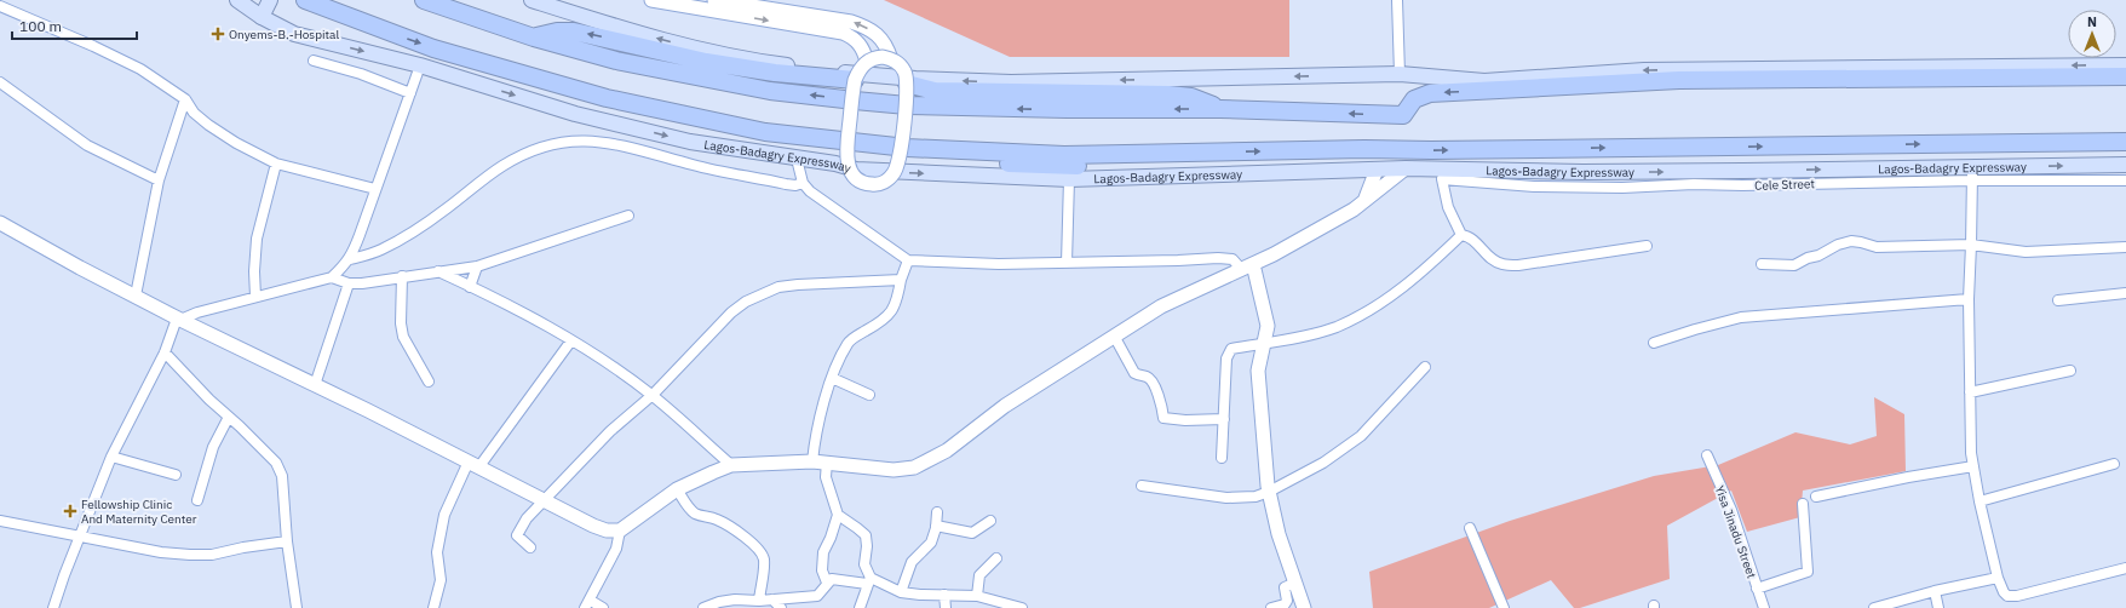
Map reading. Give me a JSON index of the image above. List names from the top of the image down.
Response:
{
  "streets": {
    "highway": ["Lagos-Badagry Expressway"],
    "street": ["Cele Street", "Yisa Jinadu Street"]
  },
  "crossings": [
    ["Lagos-Badagry Expressway", "Cele Street"]
  ],
  "places": {
    "health": ["Onyems-B.-Hospital", "Fellowship Clinic And Maternity Center"]
  },
  "scale_bar": "100 m",
  "north": "top"
}
